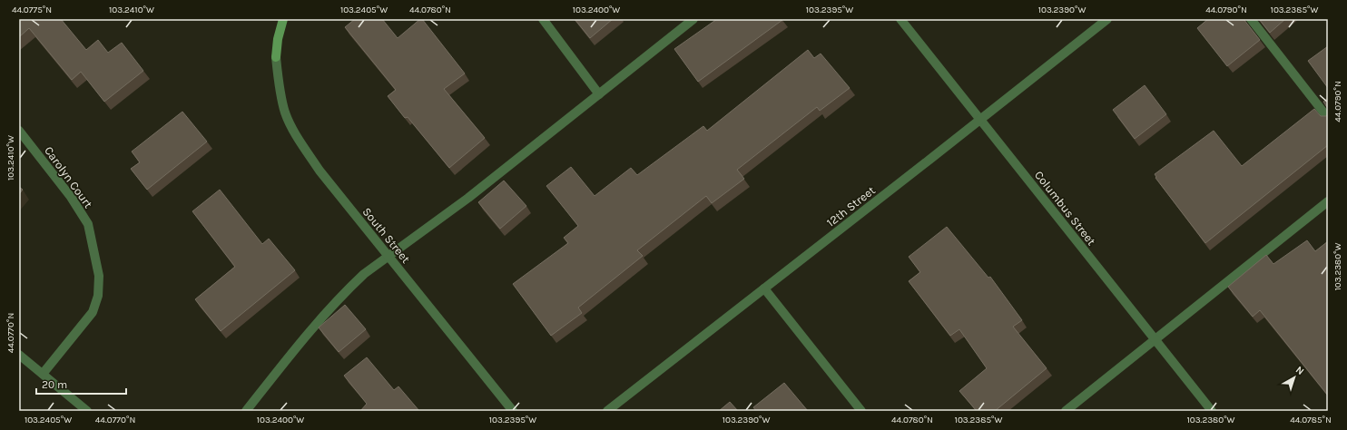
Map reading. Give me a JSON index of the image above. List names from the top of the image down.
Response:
{
  "streets": {
    "street": [
      "Carolyn Court",
      "12th Street",
      "Columbus Street",
      "South Street"
    ]
  },
  "crossings": [
    ["12th Street", "Columbus Street"]
  ],
  "scale_bar": "20 m",
  "north": "top right",
  "coordinates": [
    "44.0775°N",
    "103.2410°W",
    "103.2405°W",
    "44.0780°N",
    "103.2400°W",
    "103.2395°W",
    "103.2390°W",
    "44.0790°N",
    "103.2385°W",
    "103.2380°W",
    "44.0770°N",
    "44.0785°N"
  ]
}
